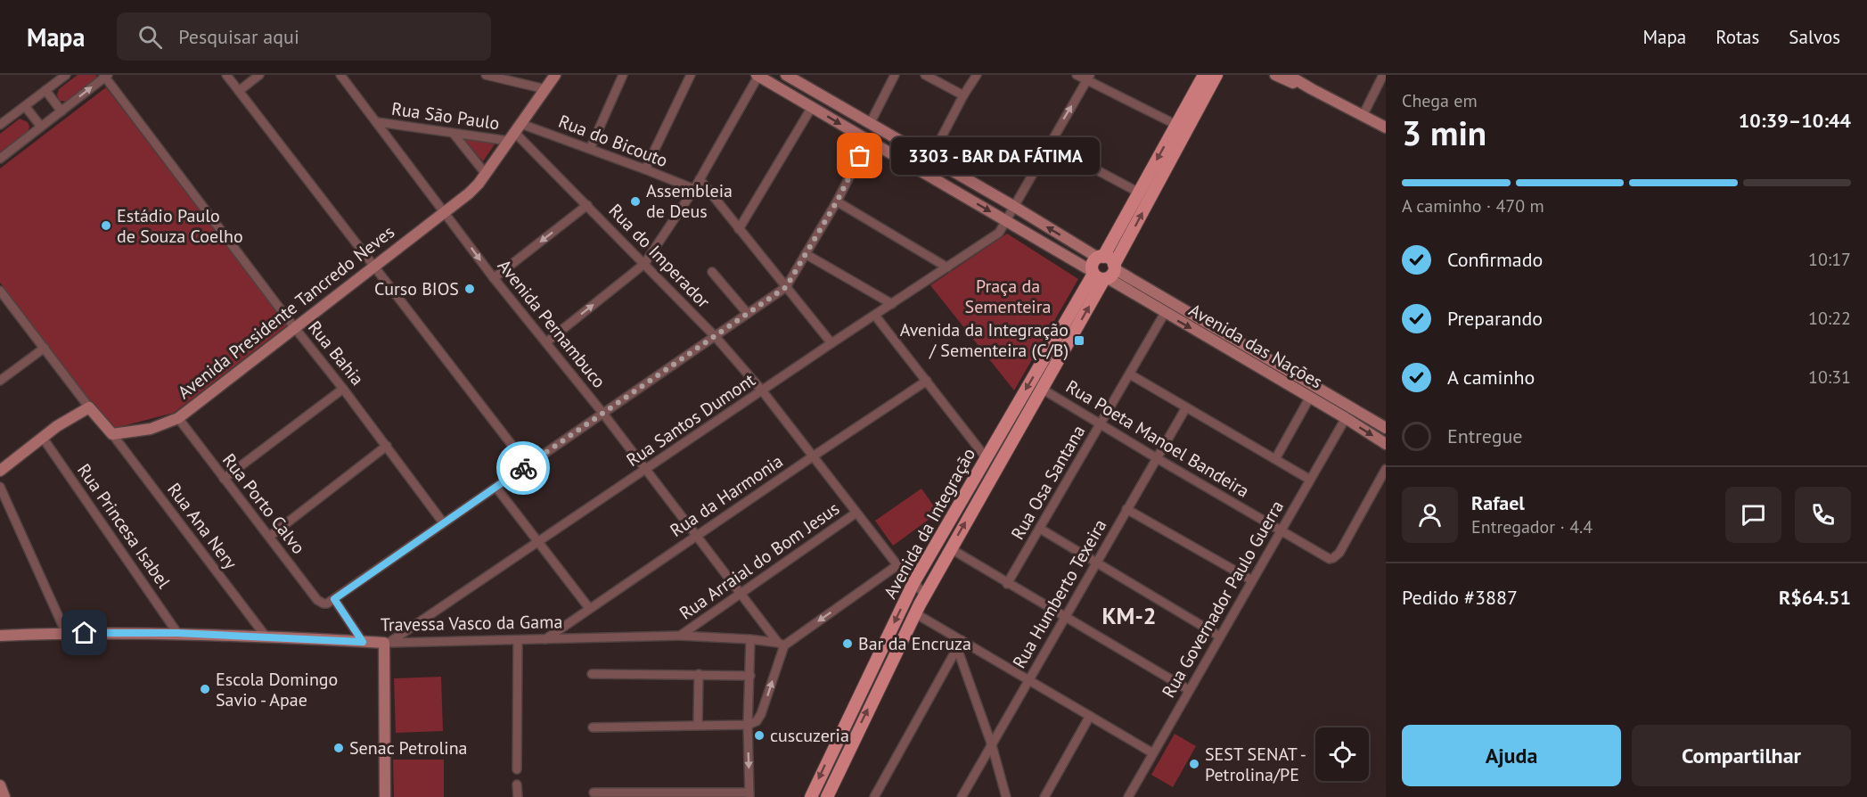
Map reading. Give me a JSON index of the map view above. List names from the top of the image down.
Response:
{
  "streets": {
    "main road": [
      "Avenida Presidente Tancredo Neves",
      "Avenida das Nações",
      "Avenida da Integração",
      "Travessa Vasco da Gama"
    ],
    "street": [
      "Rua São Paulo",
      "Rua do Bicouto",
      "Rua do Imperador",
      "Avenida Pernambuco",
      "Rua Bahia",
      "Rua Santos Dumont",
      "Rua Poeta Manoel Bandeira",
      "Rua Osa Santana",
      "Rua da Harmonia",
      "Rua Porto Calvo",
      "Rua Princesa Isabel",
      "Rua Ana Nery",
      "Rua Arraial do Bom Jesus",
      "Rua Humberto Texeira",
      "Rua Governador Paulo Guerra"
    ]
  },
  "crossings": [
    ["Rua São Paulo", "Rua do Bicouto"],
    ["Rua São Paulo", "Rua do Imperador"],
    ["Rua São Paulo", "Avenida Presidente Tancredo Neves"],
    ["Rua São Paulo", "Avenida Pernambuco"],
    ["Rua do Bicouto", "Rua do Imperador"],
    ["Rua do Bicouto", "Avenida Presidente Tancredo Neves"],
    ["Rua do Imperador", "Avenida Presidente Tancredo Neves"],
    ["Rua do Imperador", "Rua Santos Dumont"],
    ["Rua do Imperador", "Rua da Harmonia"],
    ["Rua do Imperador", "Avenida da Integração"],
    ["Rua do Imperador", "Rua Arraial do Bom Jesus"],
    ["Avenida Presidente Tancredo Neves", "Avenida Pernambuco"],
    ["Avenida Presidente Tancredo Neves", "Rua Bahia"],
    ["Avenida Presidente Tancredo Neves", "Rua Porto Calvo"],
    ["Avenida Presidente Tancredo Neves", "Rua Ana Nery"],
    ["Avenida Pernambuco", "Rua Santos Dumont"],
    ["Avenida Pernambuco", "Rua da Harmonia"],
    ["Avenida Pernambuco", "Rua Arraial do Bom Jesus"],
    ["Avenida Pernambuco", "Travessa Vasco da Gama"],
    ["Avenida das Nações", "Rua Santos Dumont"],
    ["Avenida das Nações", "Rua Osa Santana"],
    ["Avenida das Nações", "Avenida da Integração"],
    ["Avenida das Nações", "Rua Governador Paulo Guerra"],
    ["Rua Santos Dumont", "Travessa Vasco da Gama"],
    ["Rua Poeta Manoel Bandeira", "Rua Osa Santana"],
    ["Rua Poeta Manoel Bandeira", "Avenida da Integração"],
    ["Rua Poeta Manoel Bandeira", "Rua Humberto Texeira"],
    ["Rua Poeta Manoel Bandeira", "Rua Governador Paulo Guerra"],
    ["Rua da Harmonia", "Travessa Vasco da Gama"],
    ["Rua Porto Calvo", "Travessa Vasco da Gama"],
    ["Rua Princesa Isabel", "Travessa Vasco da Gama"],
    ["Rua Ana Nery", "Travessa Vasco da Gama"],
    ["Rua Arraial do Bom Jesus", "Travessa Vasco da Gama"]
  ],
  "districts": ["KM-2"],
  "parks": ["Praça da Sementeira"],
  "places": {
    "other": [
      "3303 - BAR DA FÁTIMA",
      "Assembleia de Deus",
      "Estádio Paulo de Souza Coelho",
      "Curso BIOS",
      "Bar da Encruza",
      "Escola Domingo Savio - Apae",
      "cuscuzeria",
      "Senac Petrolina",
      "SEST SENAT - Petrolina/PE"
    ],
    "transit": ["Avenida da Integração / Sementeira (C/B)"]
  },
  "page": {
    "header": "Mapa",
    "search": "Pesquisar aqui",
    "nav": ["Mapa", "Rotas", "Salvos"],
    "heading": ["3 min", "Chega em", "10:39–10:44"],
    "panel": [
      "Rafael",
      "Entregador · 4.4",
      "Pedido #3887",
      "R$64.51"
    ],
    "bubble": "3303 - BAR DA FÁTIMA",
    "bar": "A caminho · 470 m",
    "list": [
      ["Confirmado", "10:17"],
      ["Preparando", "10:22"],
      ["A caminho", "10:31"],
      "Entregue"
    ],
    "buttons": ["Ajuda", "Compartilhar"]
  }
}
